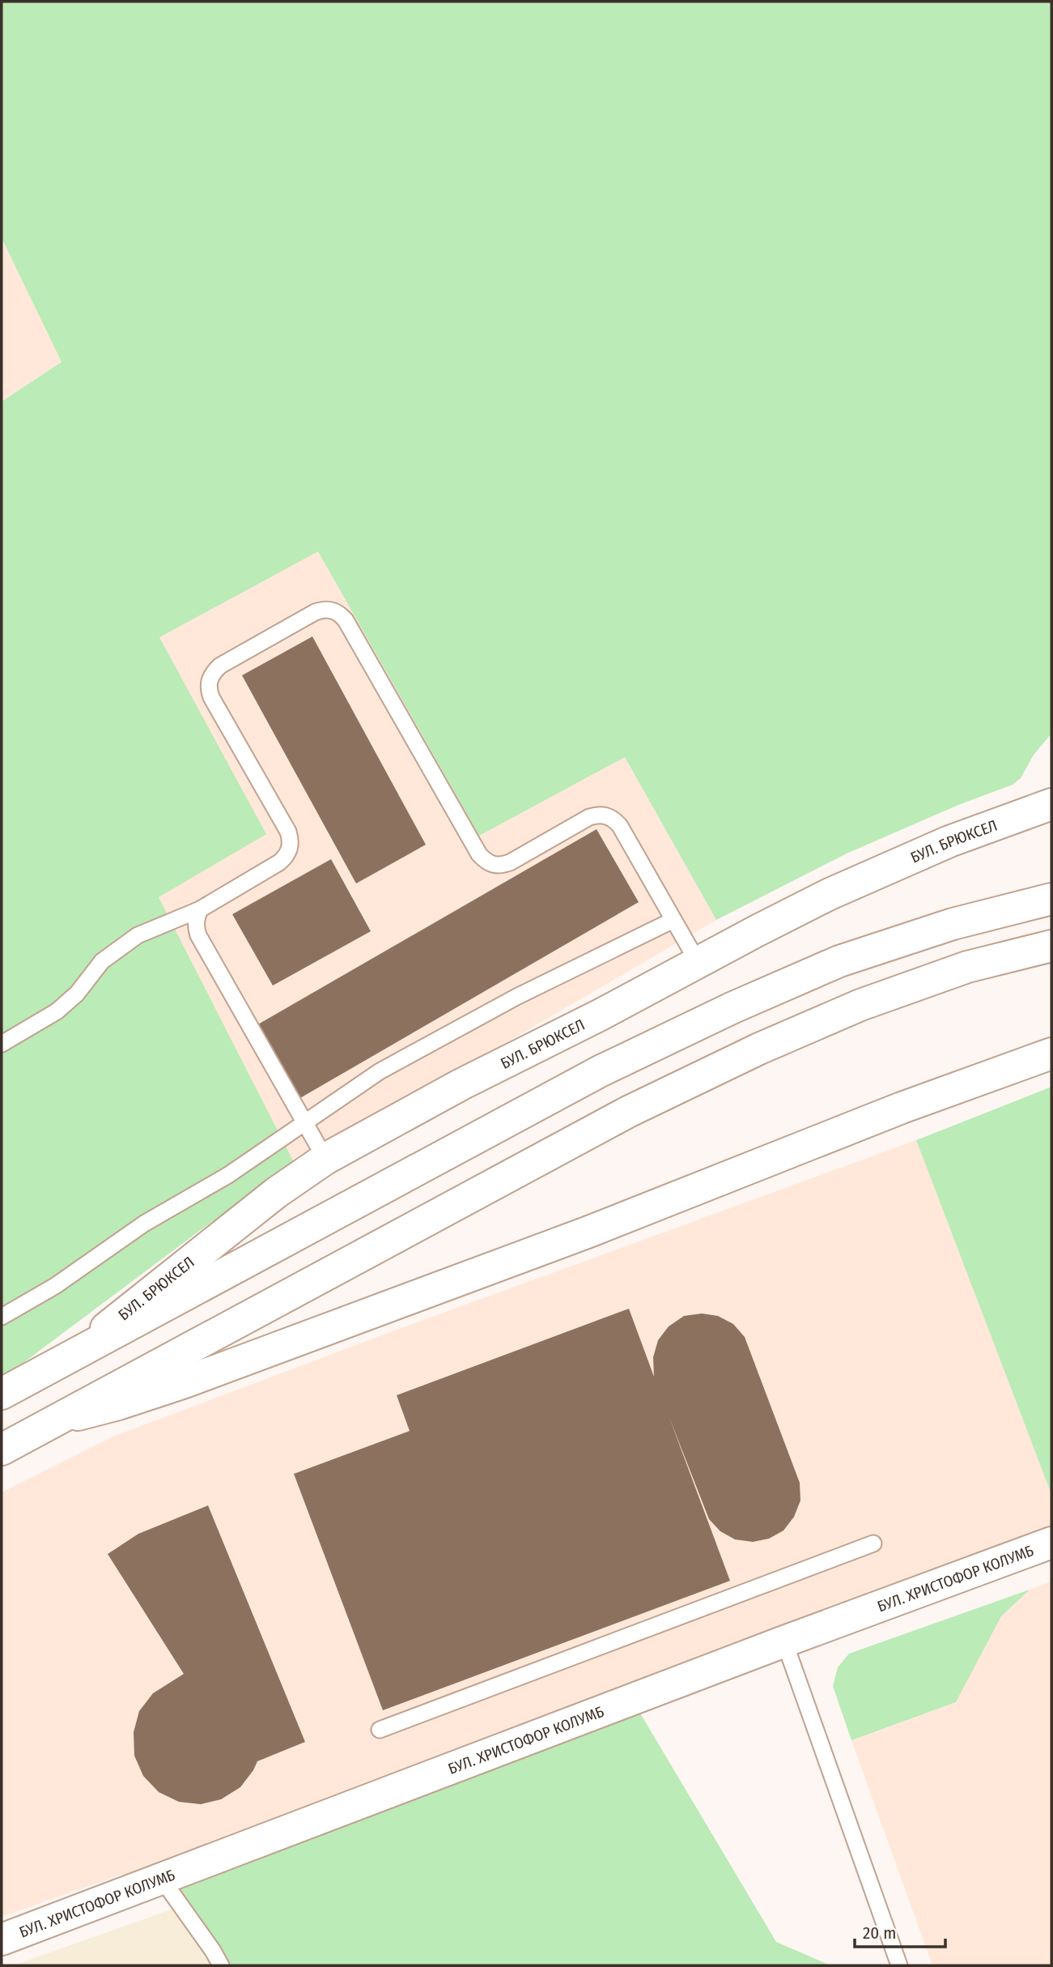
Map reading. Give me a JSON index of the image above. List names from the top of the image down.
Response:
{
  "streets": {
    "main road": ["БУЛ. БРЮКСЕЛ", "БУЛ. ХРИСТОФОР КОЛУМБ"]
  },
  "scale_bar": "20 m"
}
